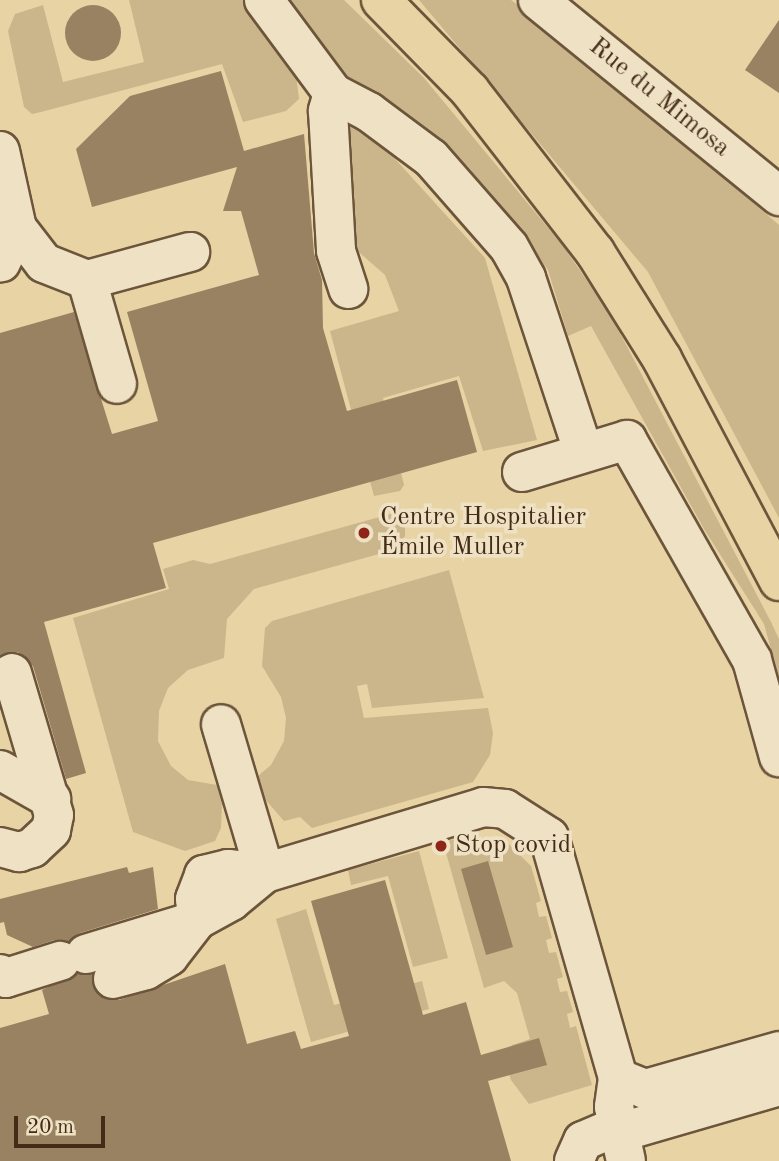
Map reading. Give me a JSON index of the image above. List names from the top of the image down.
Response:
{
  "streets": {
    "street": ["Rue du Mimosa"]
  },
  "places": ["Centre Hospitalier Émile Muller", "Stop covid"],
  "scale_bar": "20 m"
}
